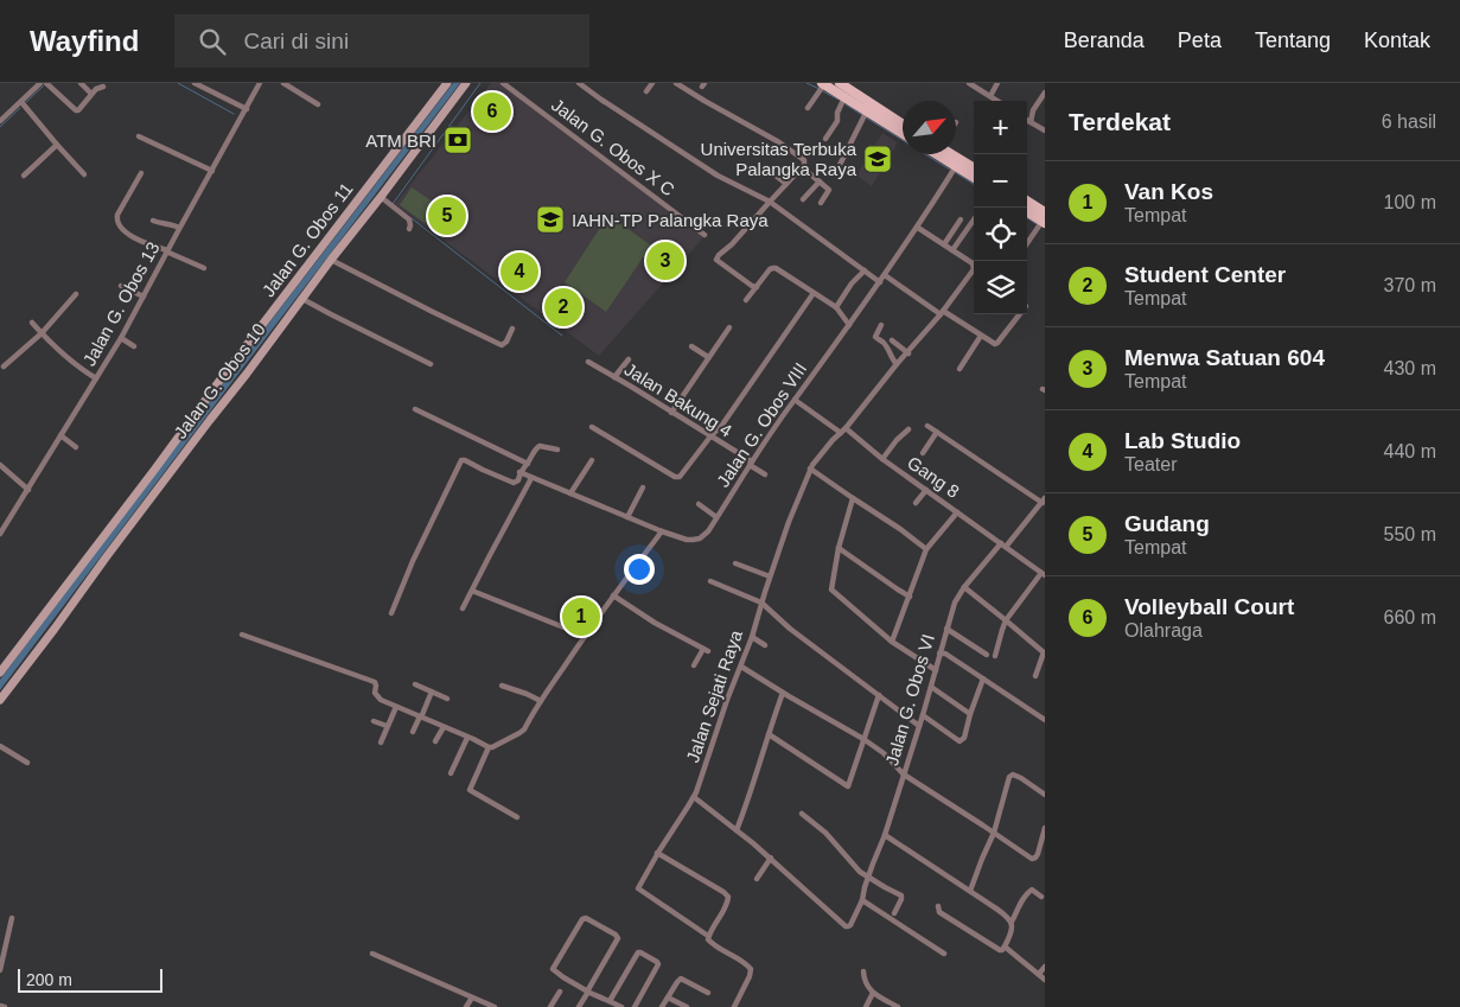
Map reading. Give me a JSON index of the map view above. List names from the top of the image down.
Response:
{
  "streets": {
    "street": [
      "Jalan G. Obos X C",
      "Jalan G. Obos 11",
      "Jalan G. Obos 13",
      "Jalan G. Obos 10",
      "Jalan Bakung 4",
      "Jalan G. Obos VIII",
      "Gang 8",
      "Jalan Sejati Raya",
      "Jalan G. Obos VI"
    ]
  },
  "crossings": [
    ["Jalan Bakung 4", "Jalan G. Obos VIII"],
    ["Jalan G. Obos VIII", "Gang 8"],
    ["Gang 8", "Jalan Sejati Raya"],
    ["Gang 8", "Jalan G. Obos VI"]
  ],
  "places": {
    "bank": ["ATM BRI"],
    "school or university": ["Universitas Terbuka Palangka Raya", "IAHN-TP Palangka Raya"]
  },
  "scale_bar": "200 m",
  "north": "top right",
  "page": {
    "header": "Wayfind",
    "search": "Cari di sini",
    "nav": [
      "Beranda",
      "Peta",
      "Tentang",
      "Kontak"
    ],
    "heading": ["Terdekat", "6 hasil"],
    "pins": [
      "6",
      "5",
      "3",
      "4",
      "2",
      "1"
    ],
    "map_buttons": ["+", "−"],
    "list": [
      {
        "mark": "1",
        "name": "Van Kos",
        "note": "Tempat",
        "value": "100 m"
      },
      {
        "mark": "2",
        "name": "Student Center",
        "note": "Tempat",
        "value": "370 m"
      },
      {
        "mark": "3",
        "name": "Menwa Satuan 604",
        "note": "Tempat",
        "value": "430 m"
      },
      {
        "mark": "4",
        "name": "Lab Studio",
        "note": "Teater",
        "value": "440 m"
      },
      {
        "mark": "5",
        "name": "Gudang",
        "note": "Tempat",
        "value": "550 m"
      },
      {
        "mark": "6",
        "name": "Volleyball Court",
        "note": "Olahraga",
        "value": "660 m"
      }
    ],
    "scale": "200 m"
  }
}
